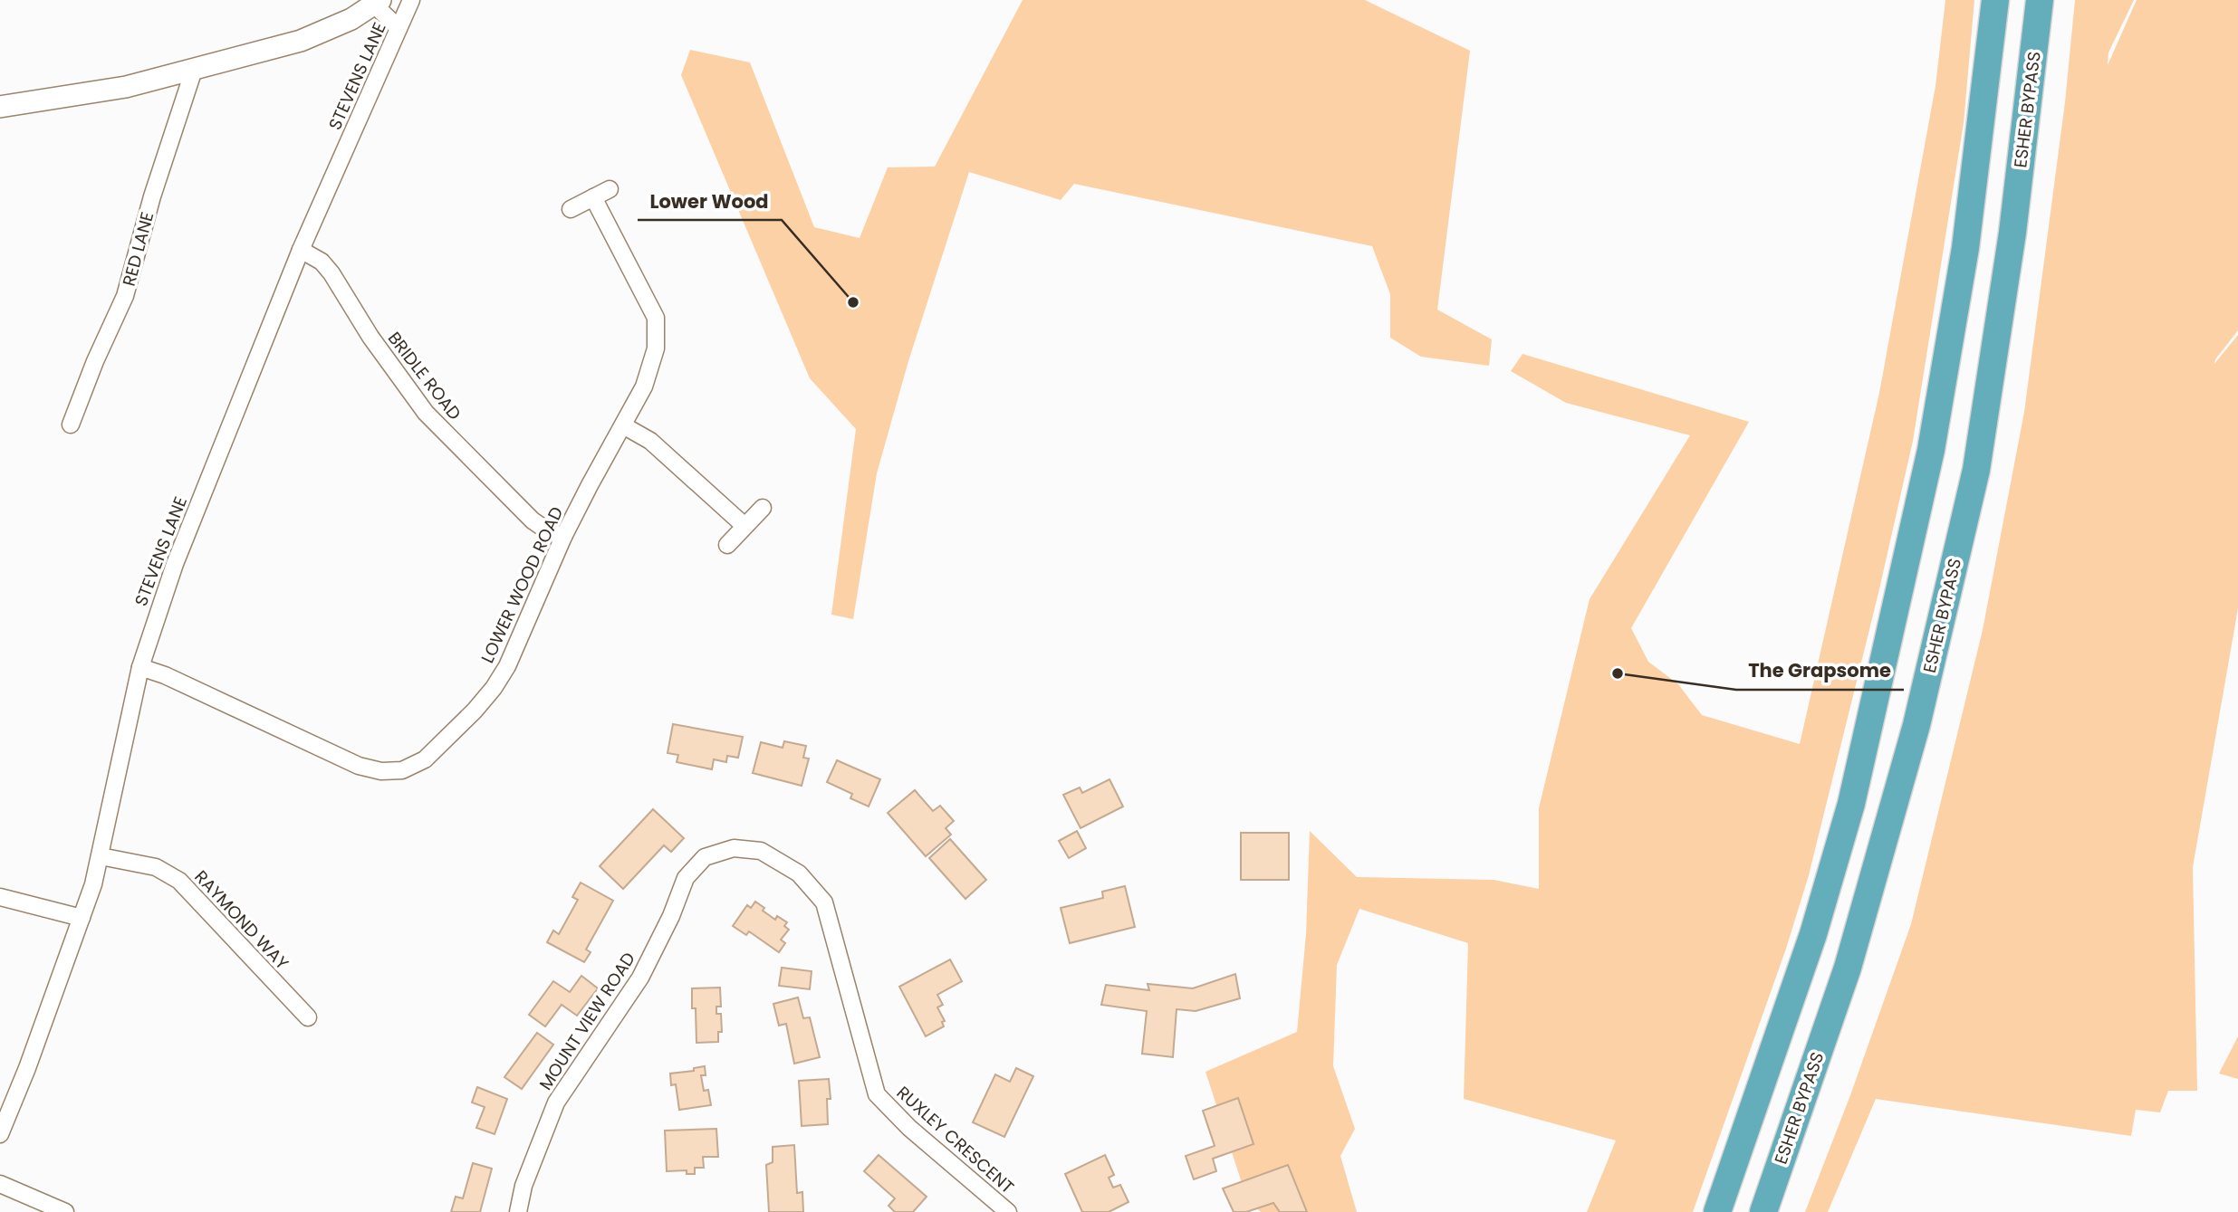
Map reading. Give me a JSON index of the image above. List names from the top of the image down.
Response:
{
  "streets": {
    "highway": ["ESHER BYPASS"],
    "street": [
      "STEVENS LANE",
      "RED LANE",
      "BRIDLE ROAD",
      "LOWER WOOD ROAD",
      "RAYMOND WAY",
      "MOUNT VIEW ROAD",
      "RUXLEY CRESCENT"
    ]
  },
  "crossings": [
    ["STEVENS LANE", "BRIDLE ROAD"],
    ["STEVENS LANE", "LOWER WOOD ROAD"],
    ["STEVENS LANE", "RAYMOND WAY"],
    ["BRIDLE ROAD", "LOWER WOOD ROAD"],
    ["MOUNT VIEW ROAD", "RUXLEY CRESCENT"]
  ],
  "places": ["Lower Wood", "The Grapsome"]
}
